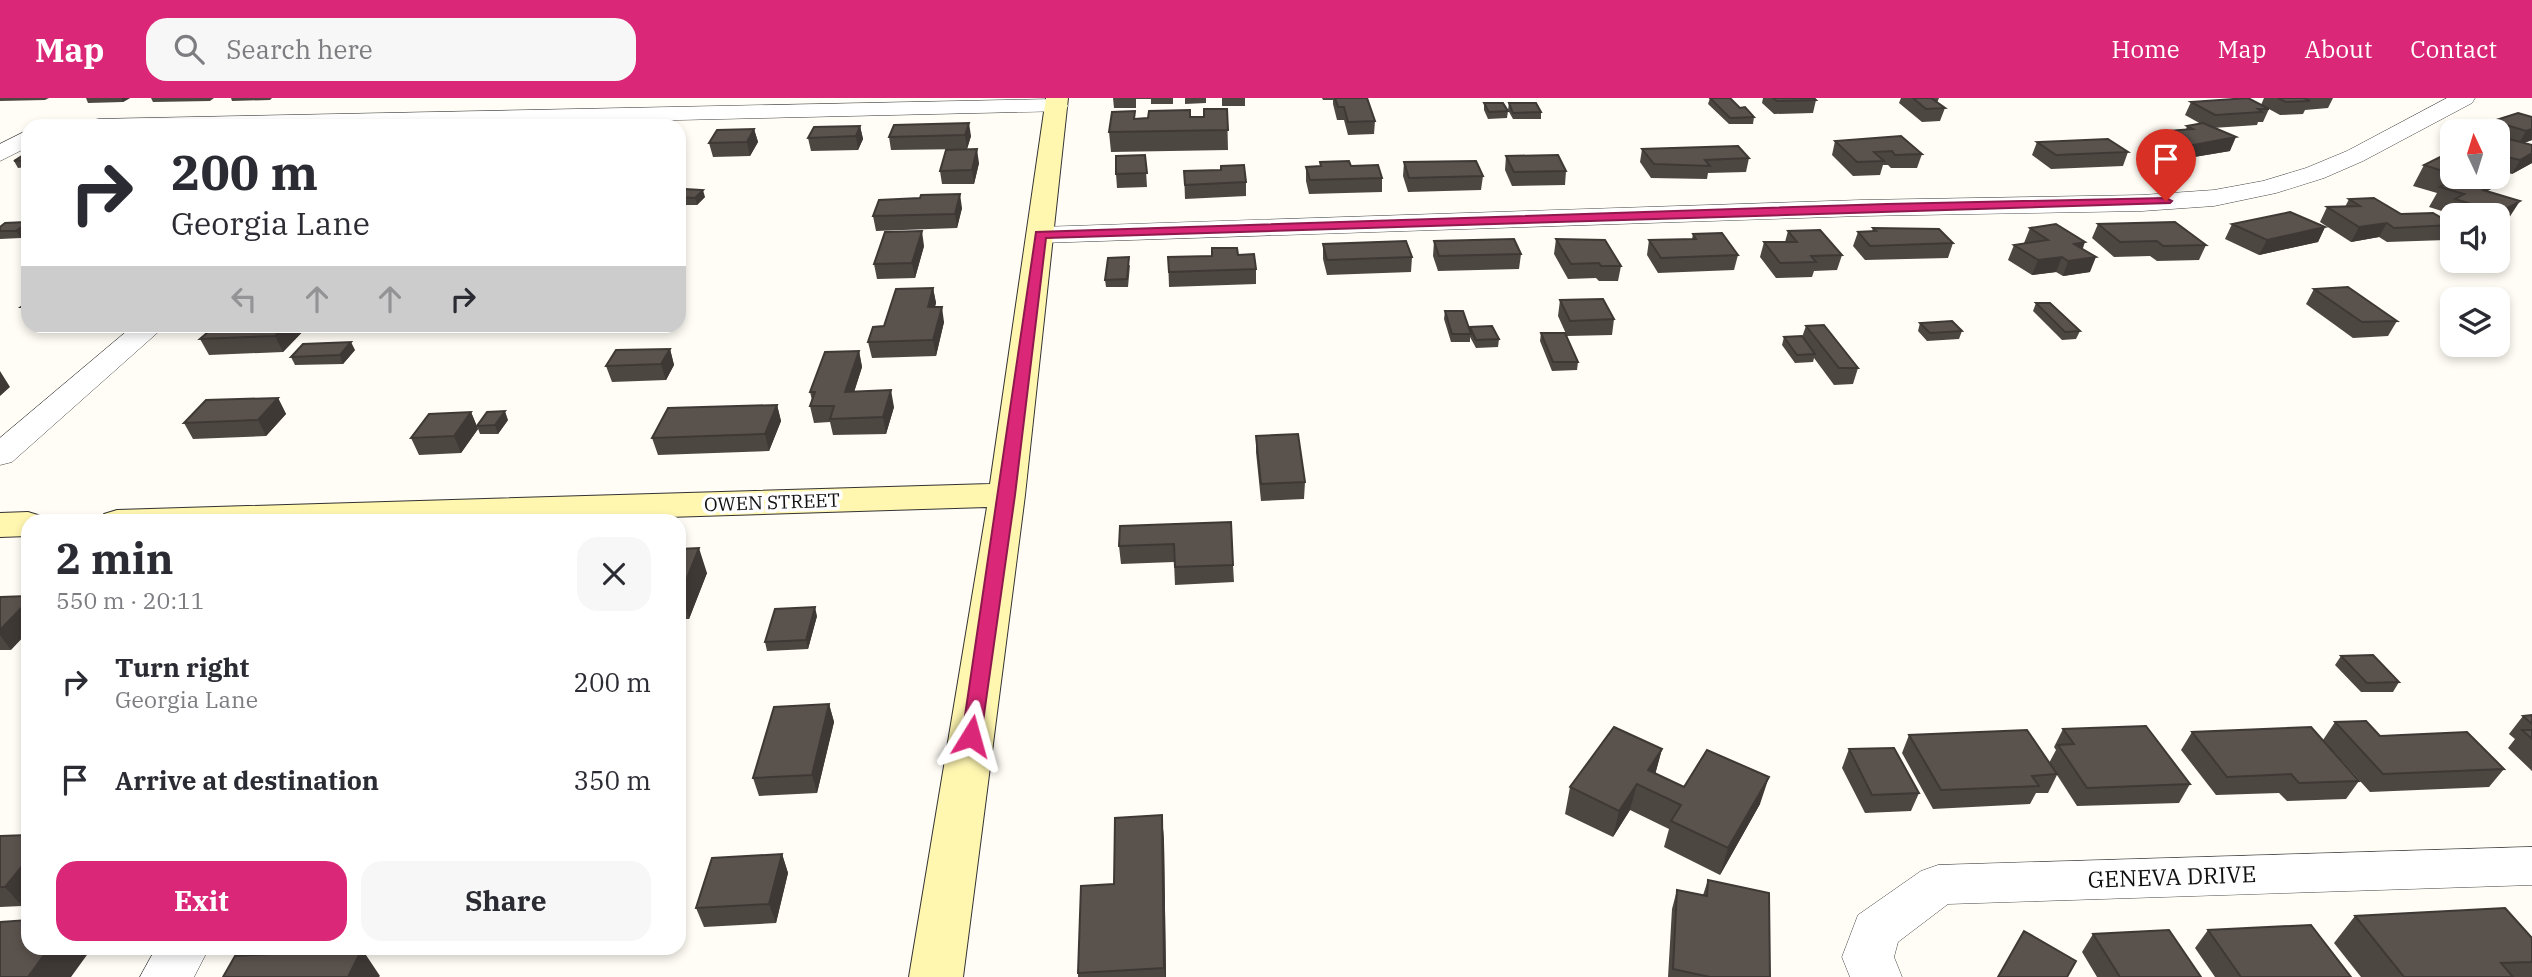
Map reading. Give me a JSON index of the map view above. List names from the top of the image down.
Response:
{
  "streets": {
    "main road": ["OWEN STREET"],
    "street": ["GENEVA DRIVE"]
  },
  "north": "top",
  "page": {
    "header": "Map",
    "search": "Search here",
    "nav": [
      "Home",
      "Map",
      "About",
      "Contact"
    ],
    "turn": ["200 m", "Georgia Lane"],
    "heading": ["2 min", "550 m · 20:11"],
    "list": [
      {
        "name": "Turn right",
        "note": "Georgia Lane",
        "value": "200 m"
      },
      {
        "name": "Arrive at destination",
        "value": "350 m"
      }
    ],
    "buttons": ["Exit", "Share"]
  }
}
